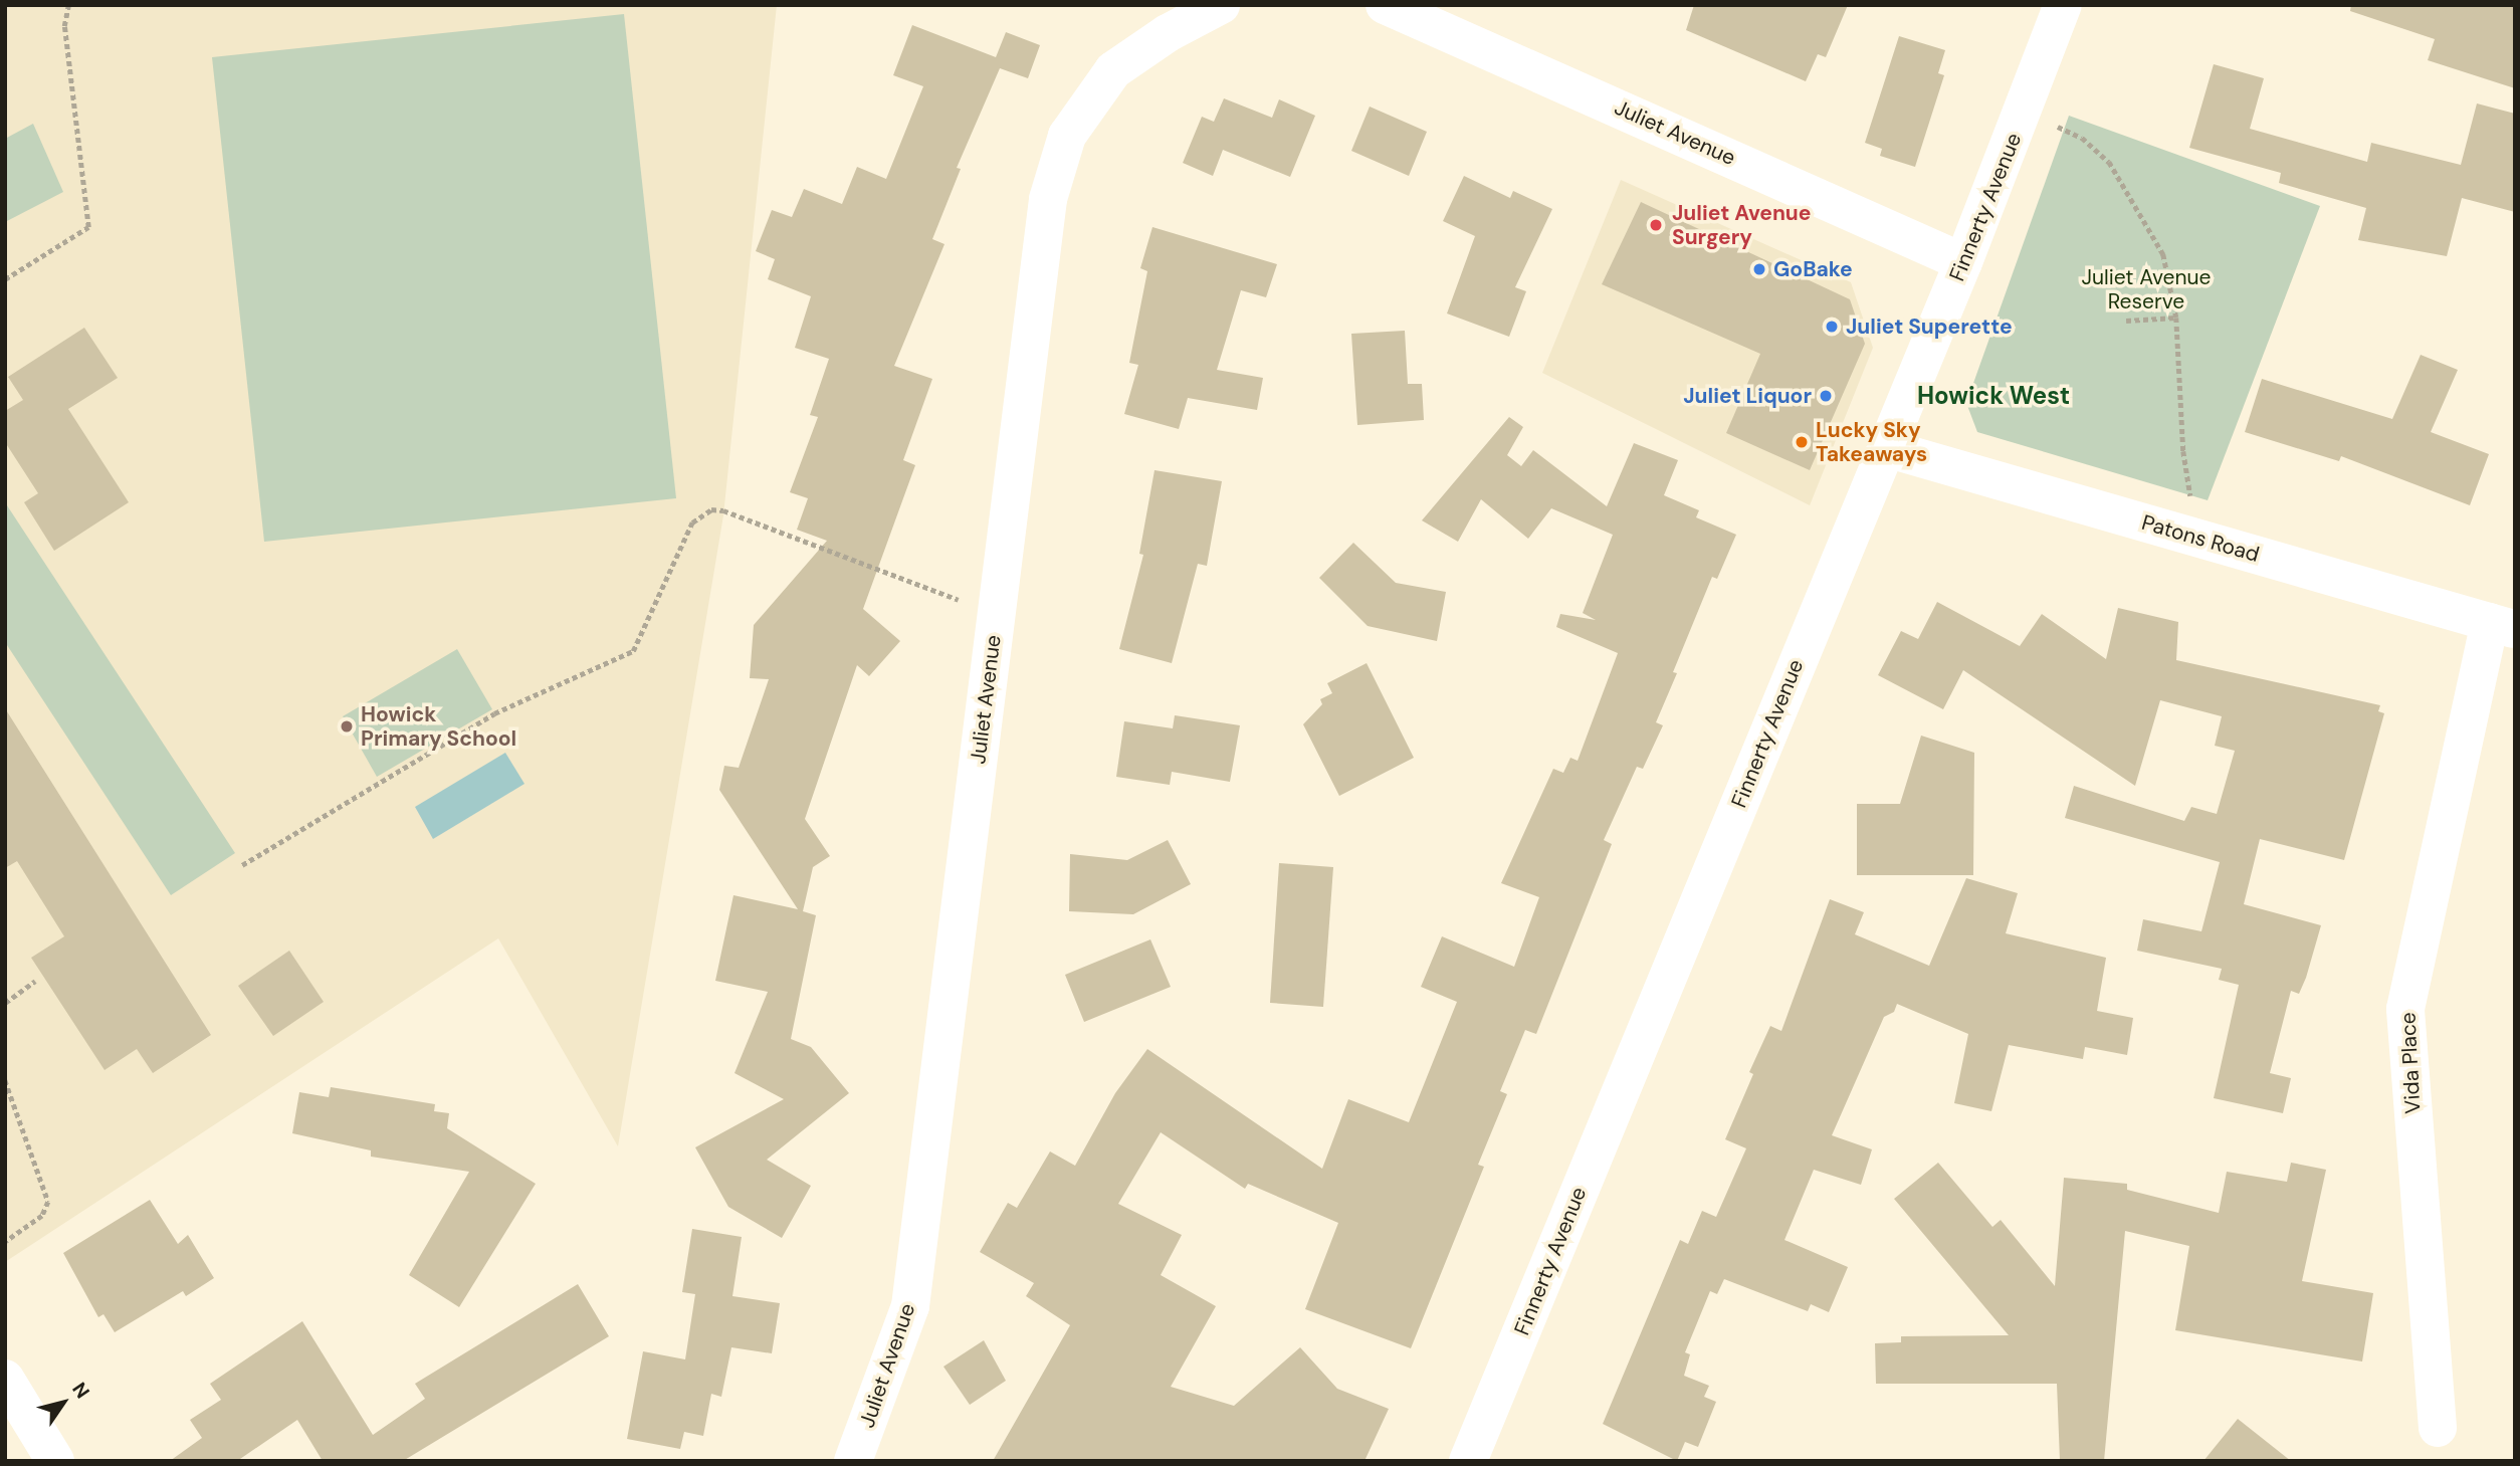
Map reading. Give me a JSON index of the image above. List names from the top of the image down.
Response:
{
  "streets": {
    "street": [
      "Juliet Avenue",
      "Finnerty Avenue",
      "Patons Road",
      "Vida Place"
    ]
  },
  "crossings": [
    ["Juliet Avenue", "Finnerty Avenue"],
    ["Finnerty Avenue", "Patons Road"],
    ["Patons Road", "Vida Place"]
  ],
  "districts": ["Howick West"],
  "parks": ["Juliet Avenue Reserve"],
  "places": [
    "Juliet Avenue Surgery",
    "GoBake",
    "Juliet Superette",
    "Juliet Liquor",
    "Lucky Sky Takeaways",
    "Howick Primary School"
  ],
  "north": "top right"
}
